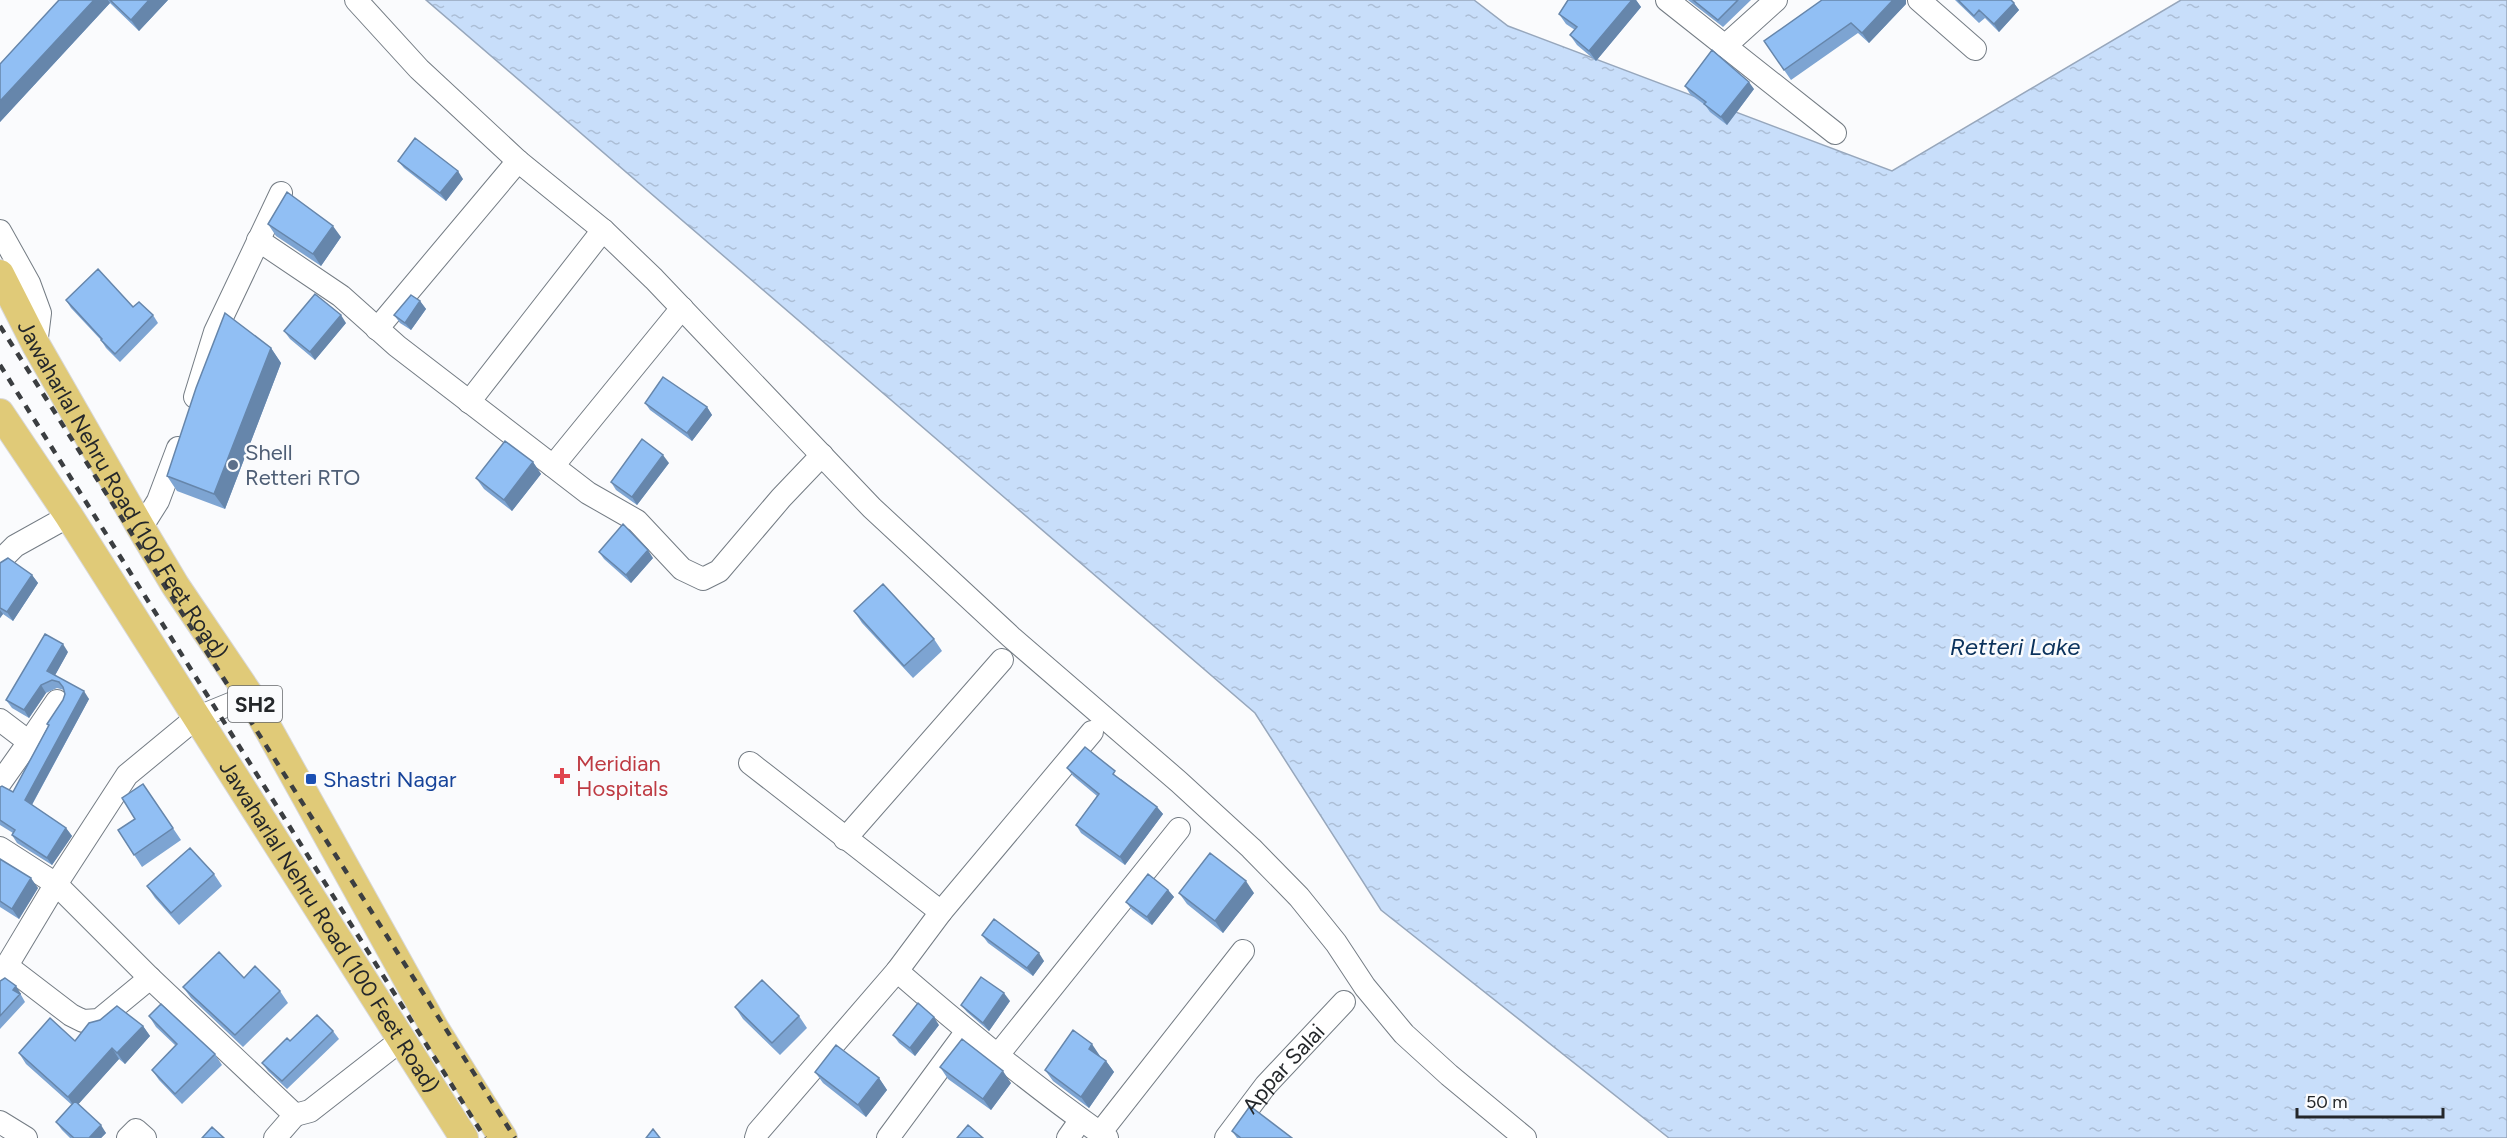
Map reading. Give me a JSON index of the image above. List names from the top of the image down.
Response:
{
  "streets": {
    "main road": ["Jawaharlal Nehru Road (100 Feet Road)", "SH2"],
    "street": ["Appar Salai"]
  },
  "water": ["Retteri Lake"],
  "places": {
    "other": ["Shell Retteri RTO"],
    "health": ["Meridian Hospitals"],
    "transit": ["Shastri Nagar"]
  },
  "scale_bar": "50 m"
}
